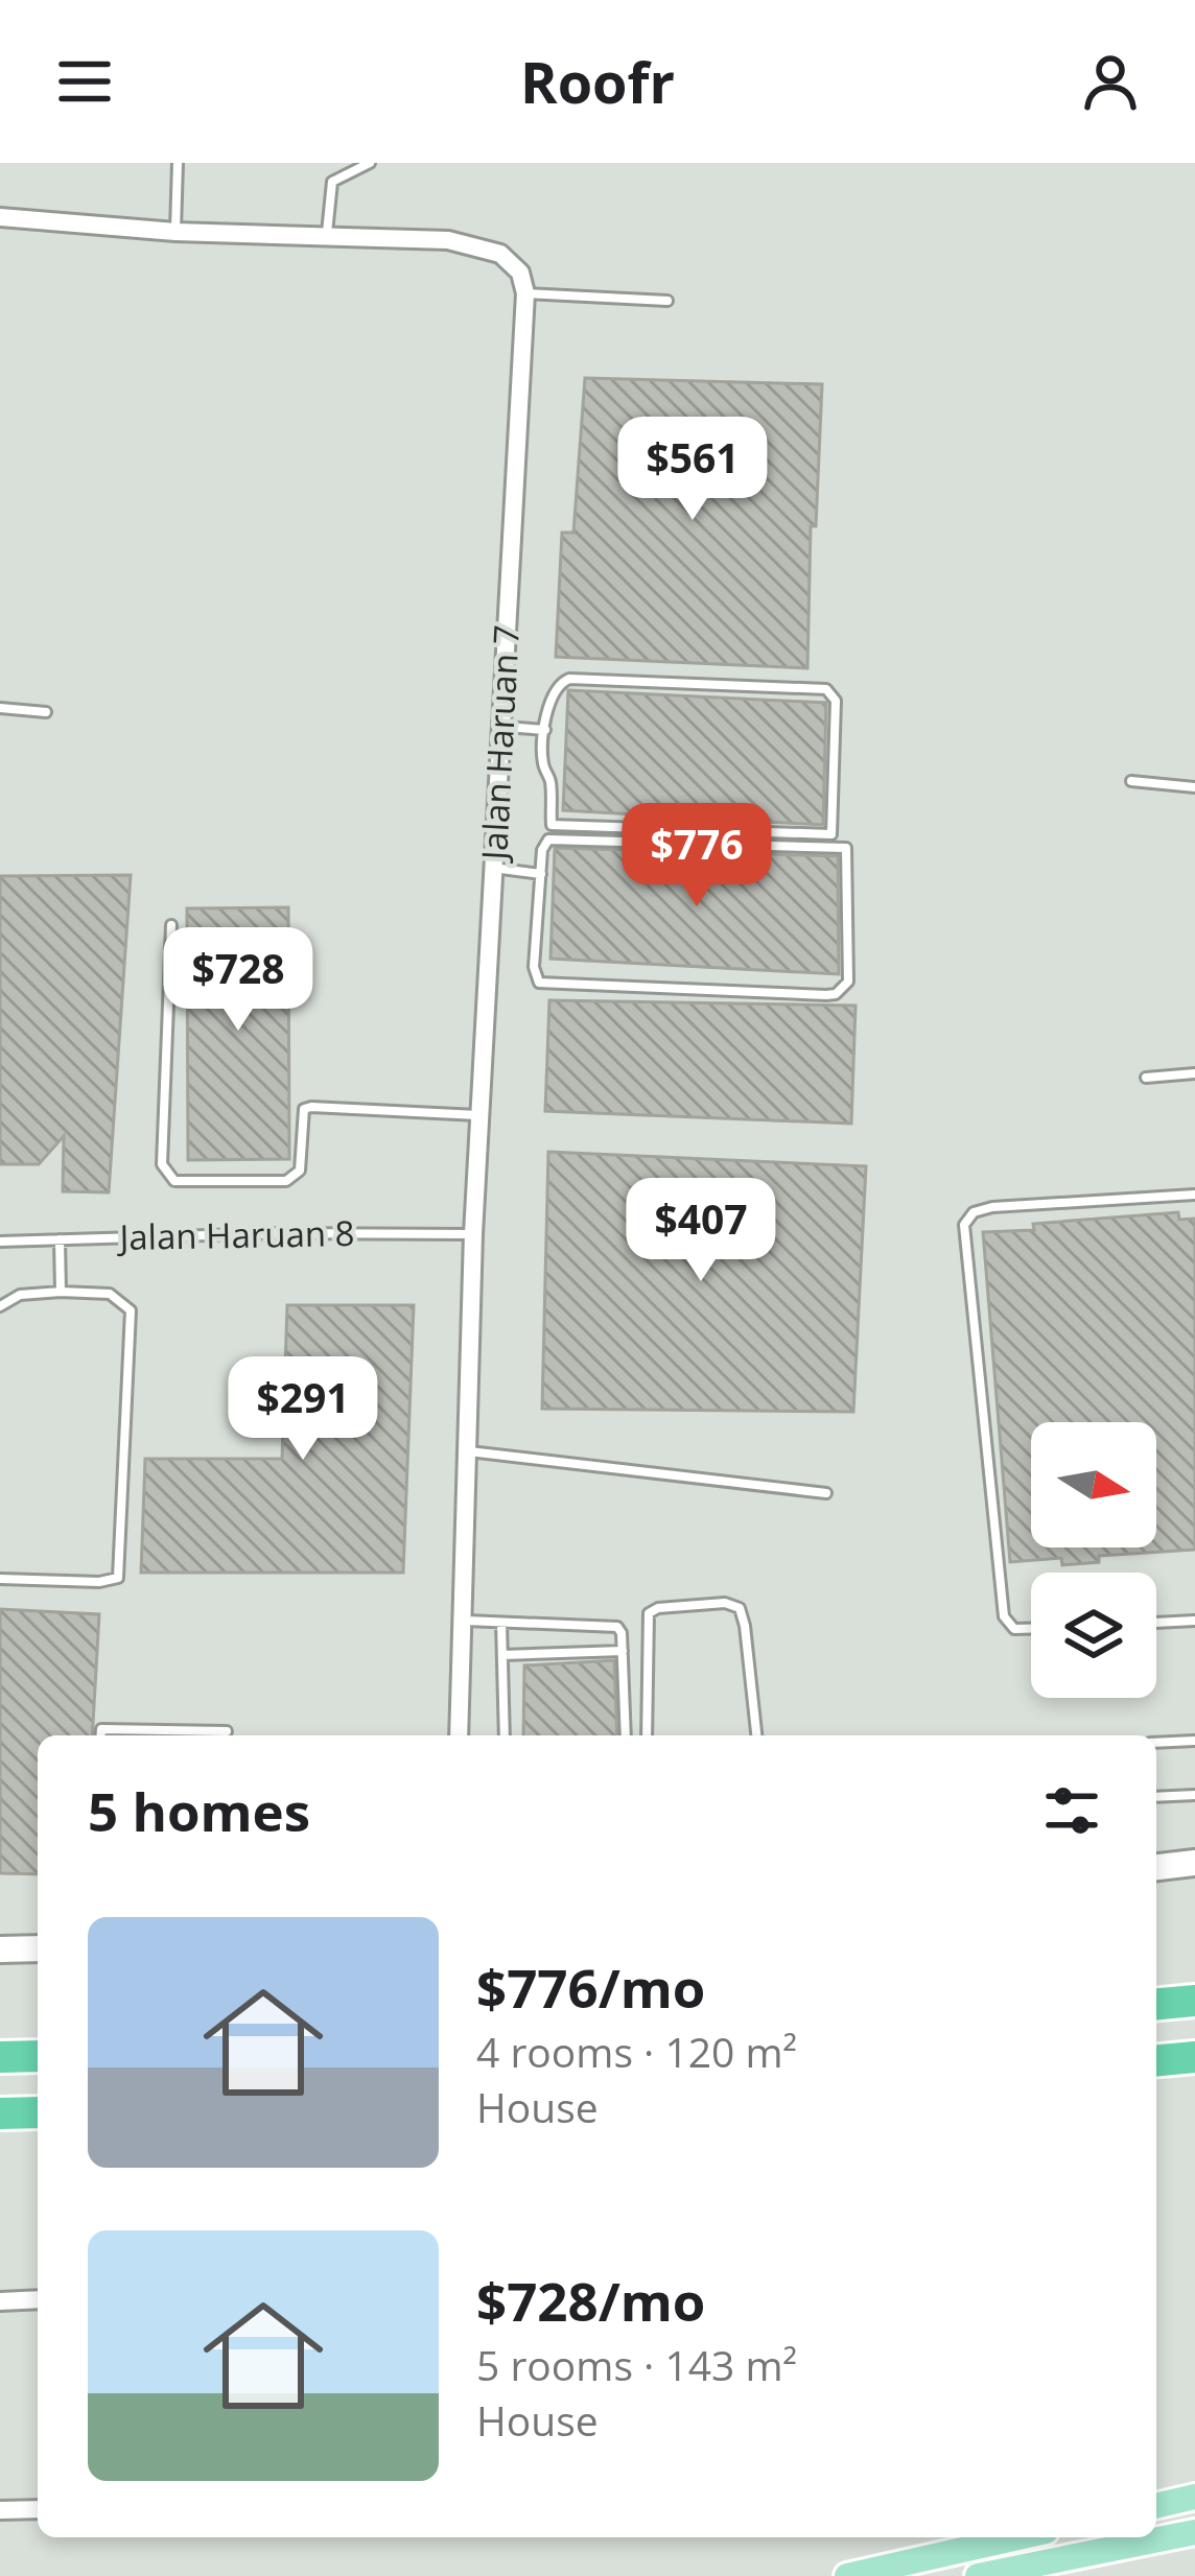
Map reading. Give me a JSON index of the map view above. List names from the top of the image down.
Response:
{
  "streets": {
    "street": ["Jalan Haruan 7"],
    "lane": ["Jalan Haruan 8"]
  },
  "crossings": [
    ["Jalan Haruan 7", "Jalan Haruan 8"]
  ],
  "north": "right",
  "page": {
    "header": "Roofr",
    "price": [
      "$561",
      "$776",
      "$728",
      "$407",
      "$291"
    ],
    "heading": "5 homes",
    "list": [
      {
        "name": "$776/mo",
        "note": "4 rooms · 120 m² · House"
      },
      {
        "name": "$728/mo",
        "note": "5 rooms · 143 m² · House"
      }
    ]
  }
}
